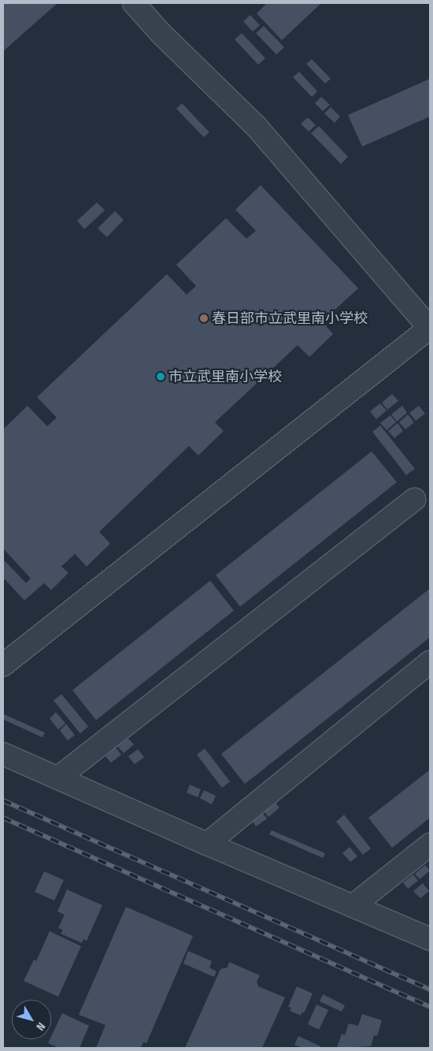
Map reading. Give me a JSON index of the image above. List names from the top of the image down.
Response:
{
  "places": ["春日部市立武里南小学校", "市立武里南小学校"],
  "north": "bottom right"
}
